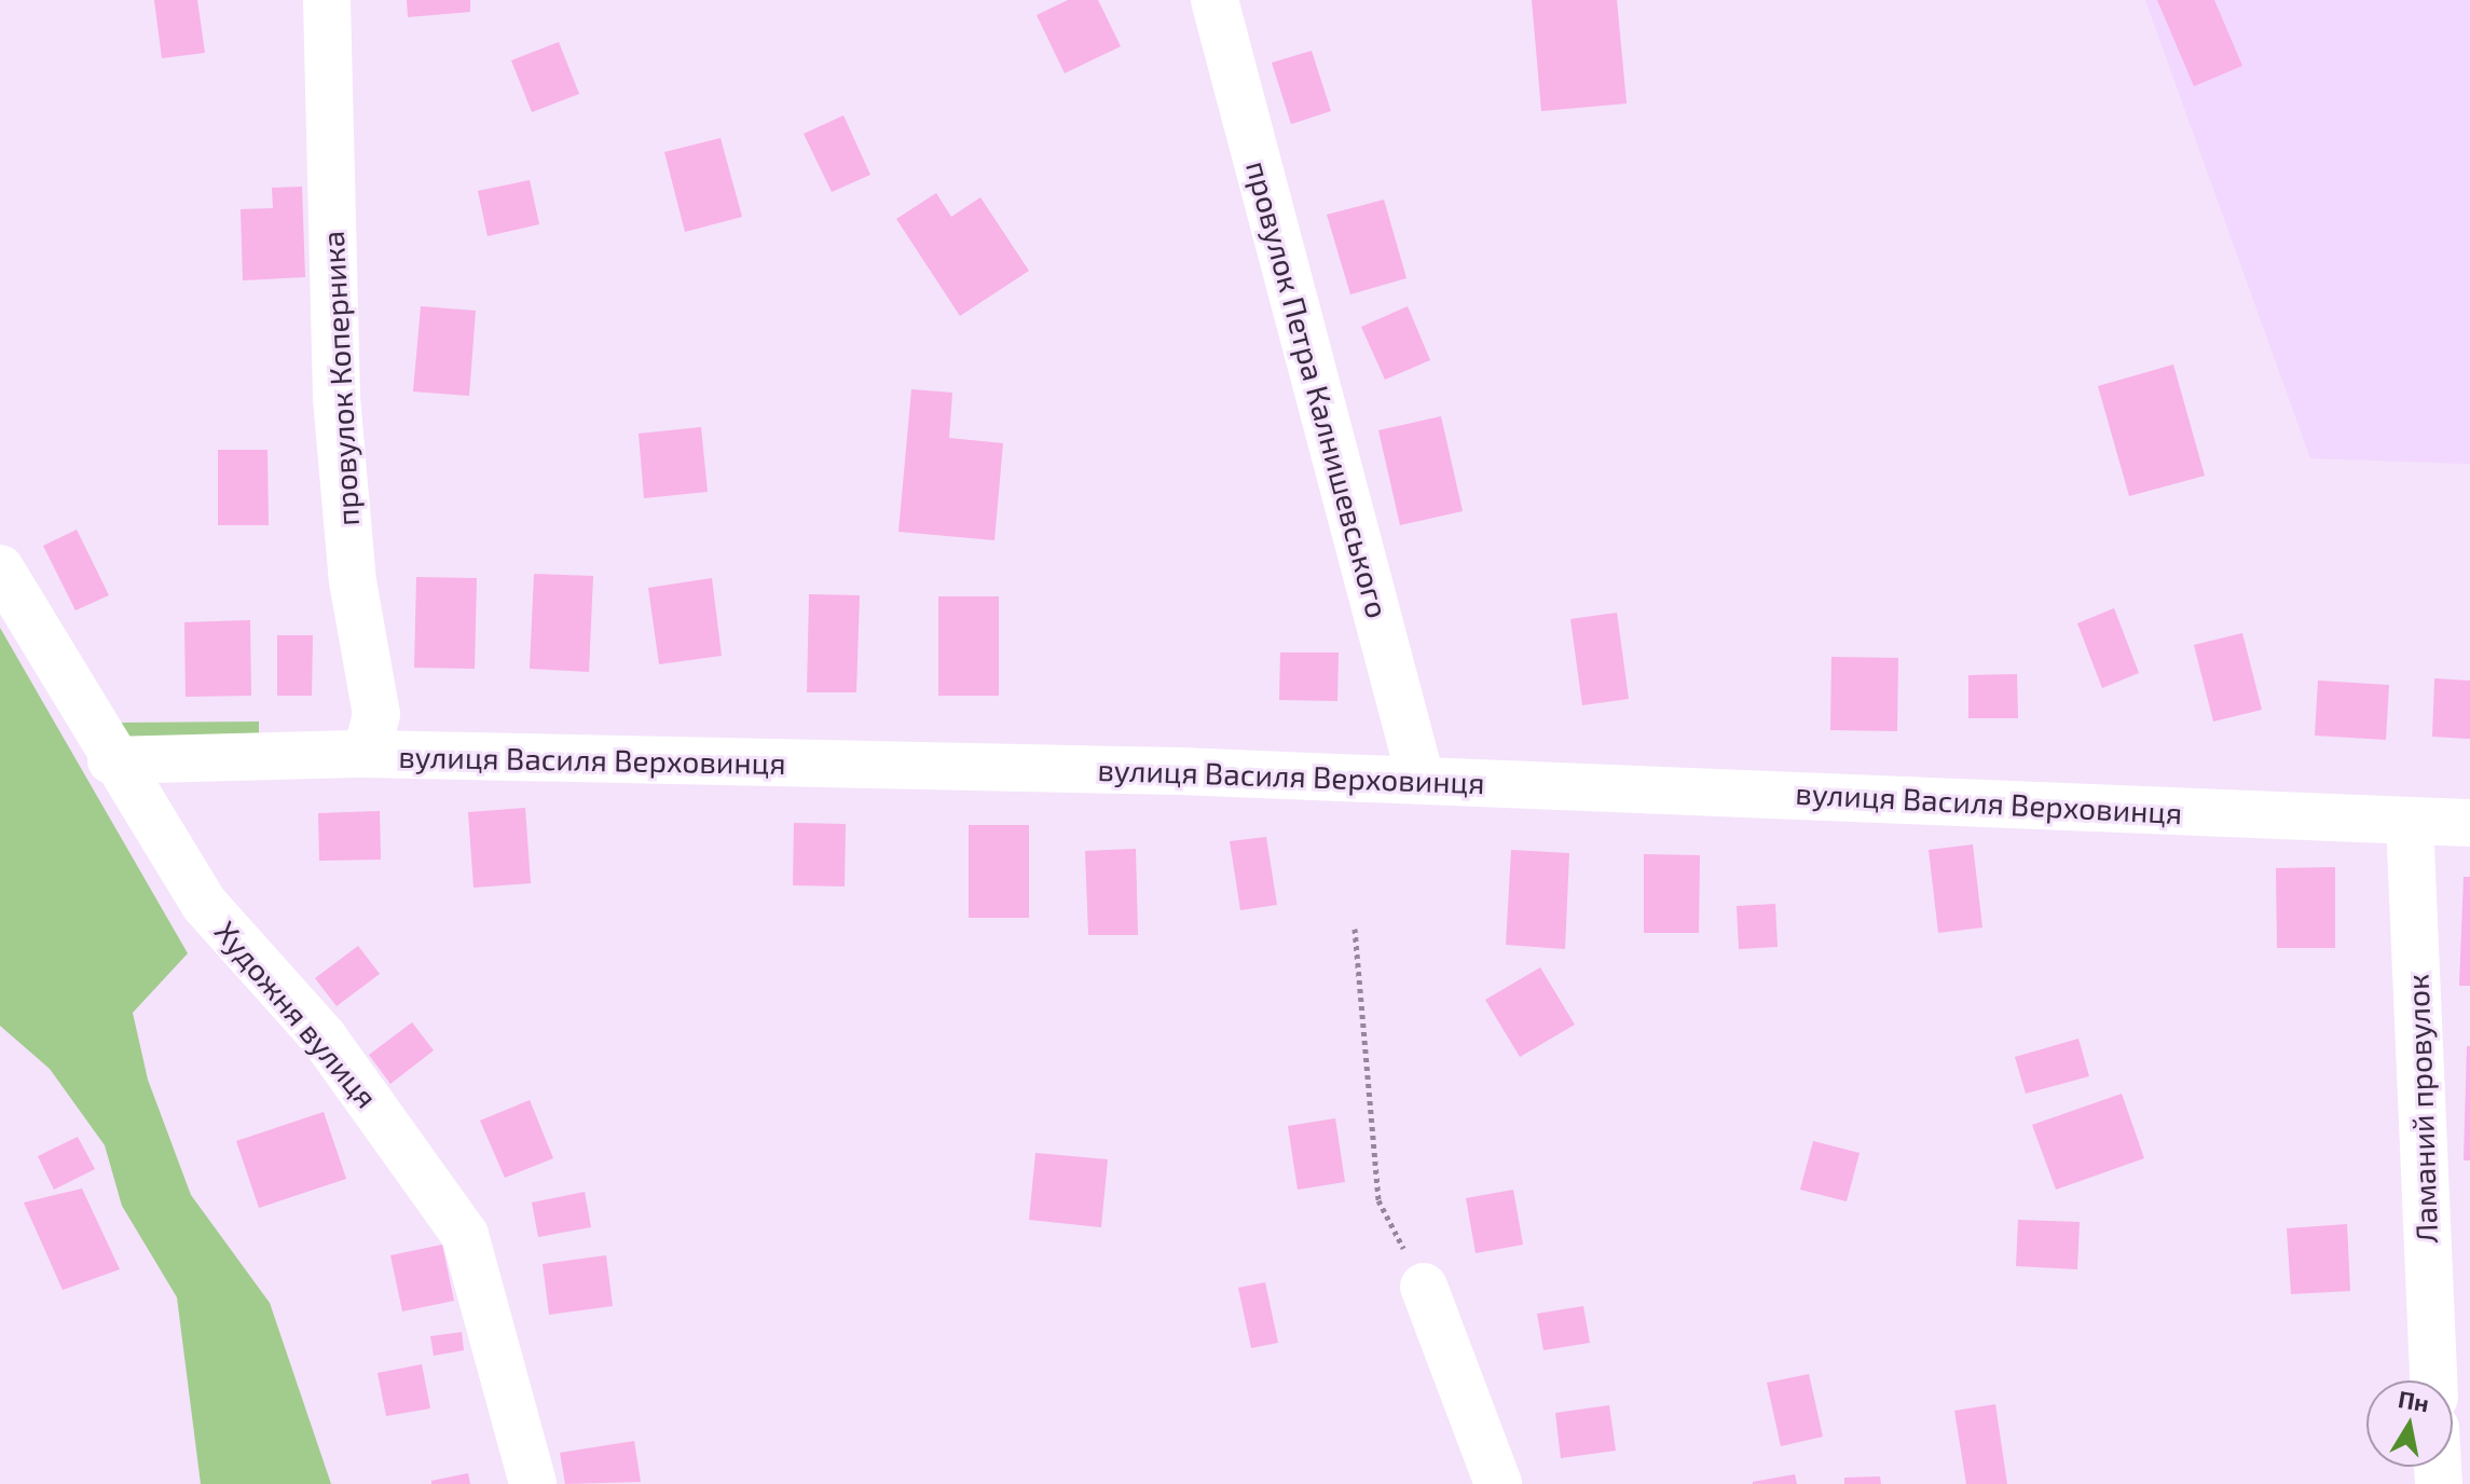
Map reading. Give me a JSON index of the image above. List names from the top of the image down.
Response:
{
  "streets": {
    "street": [
      "провулок Коперника",
      "провулок Петра Калнишевського",
      "вулиця Василя Верховинця",
      "Художня вулиця",
      "Ламаний провулок"
    ]
  },
  "crossings": [
    ["провулок Коперника", "вулиця Василя Верховинця"],
    ["провулок Петра Калнишевського", "вулиця Василя Верховинця"],
    ["вулиця Василя Верховинця", "Художня вулиця"],
    ["вулиця Василя Верховинця", "Ламаний провулок"]
  ],
  "north": "top"
}
